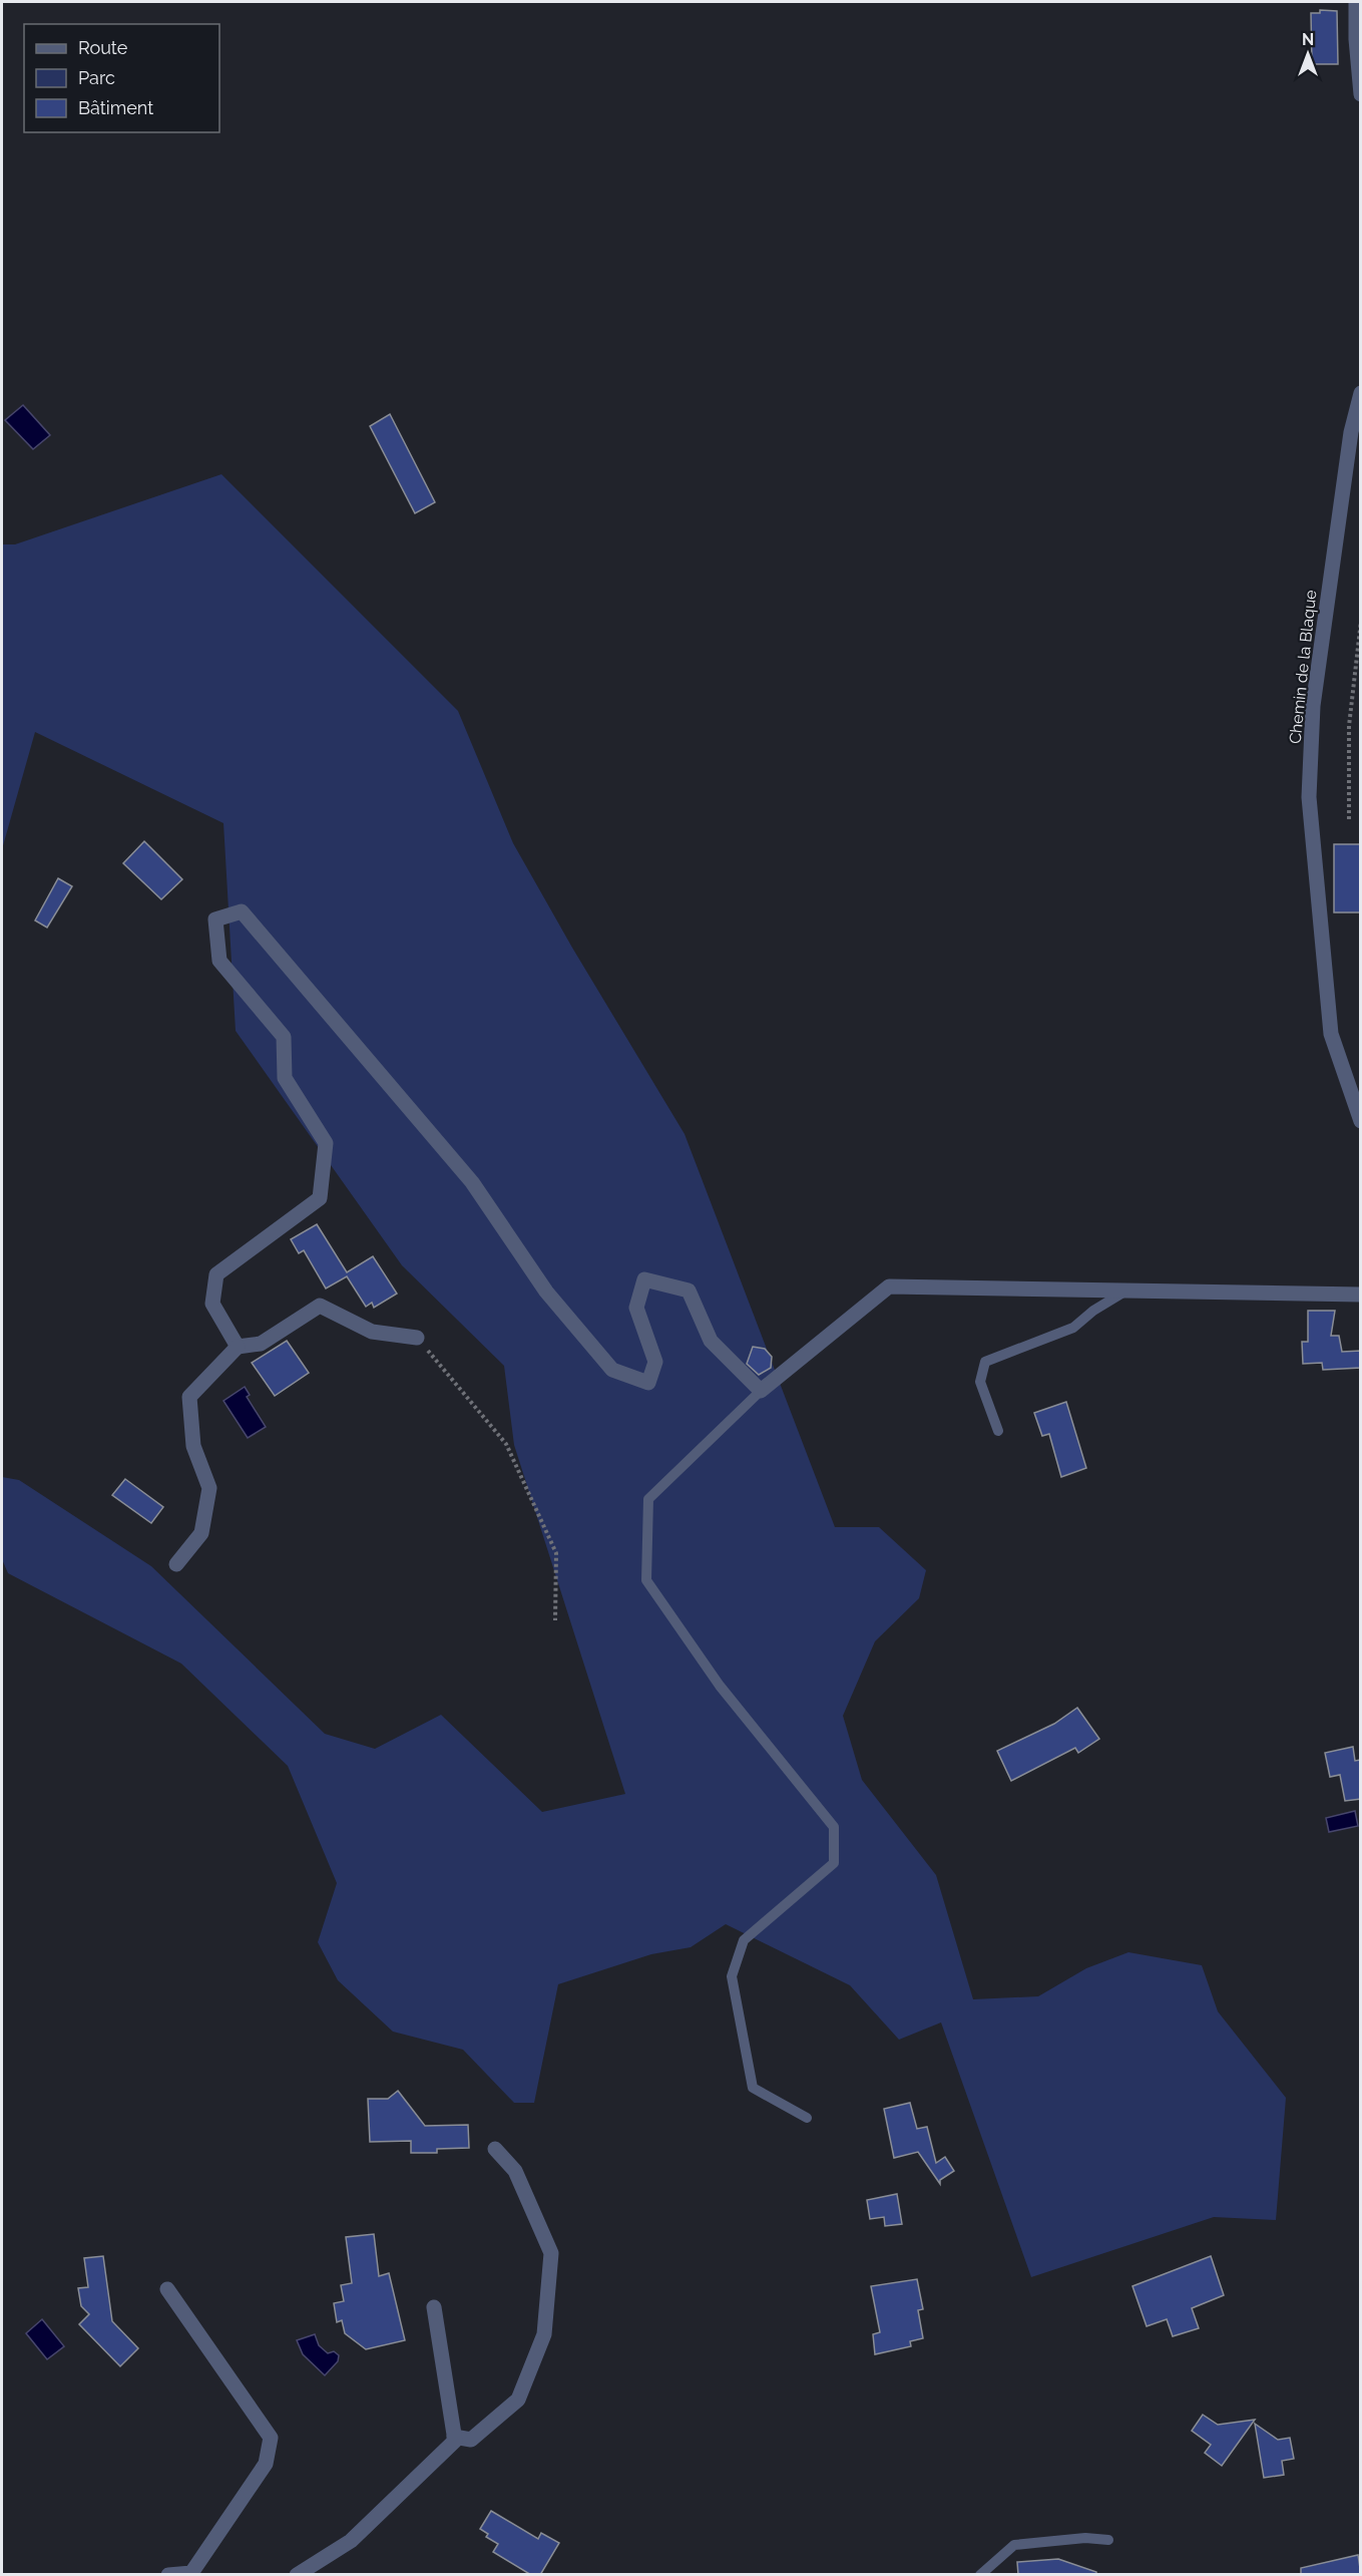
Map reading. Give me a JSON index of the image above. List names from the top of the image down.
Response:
{
  "streets": {
    "street": ["Chemin de la Blaque"]
  },
  "legend": ["Route", "Parc", "Bâtiment"],
  "north": "top"
}
